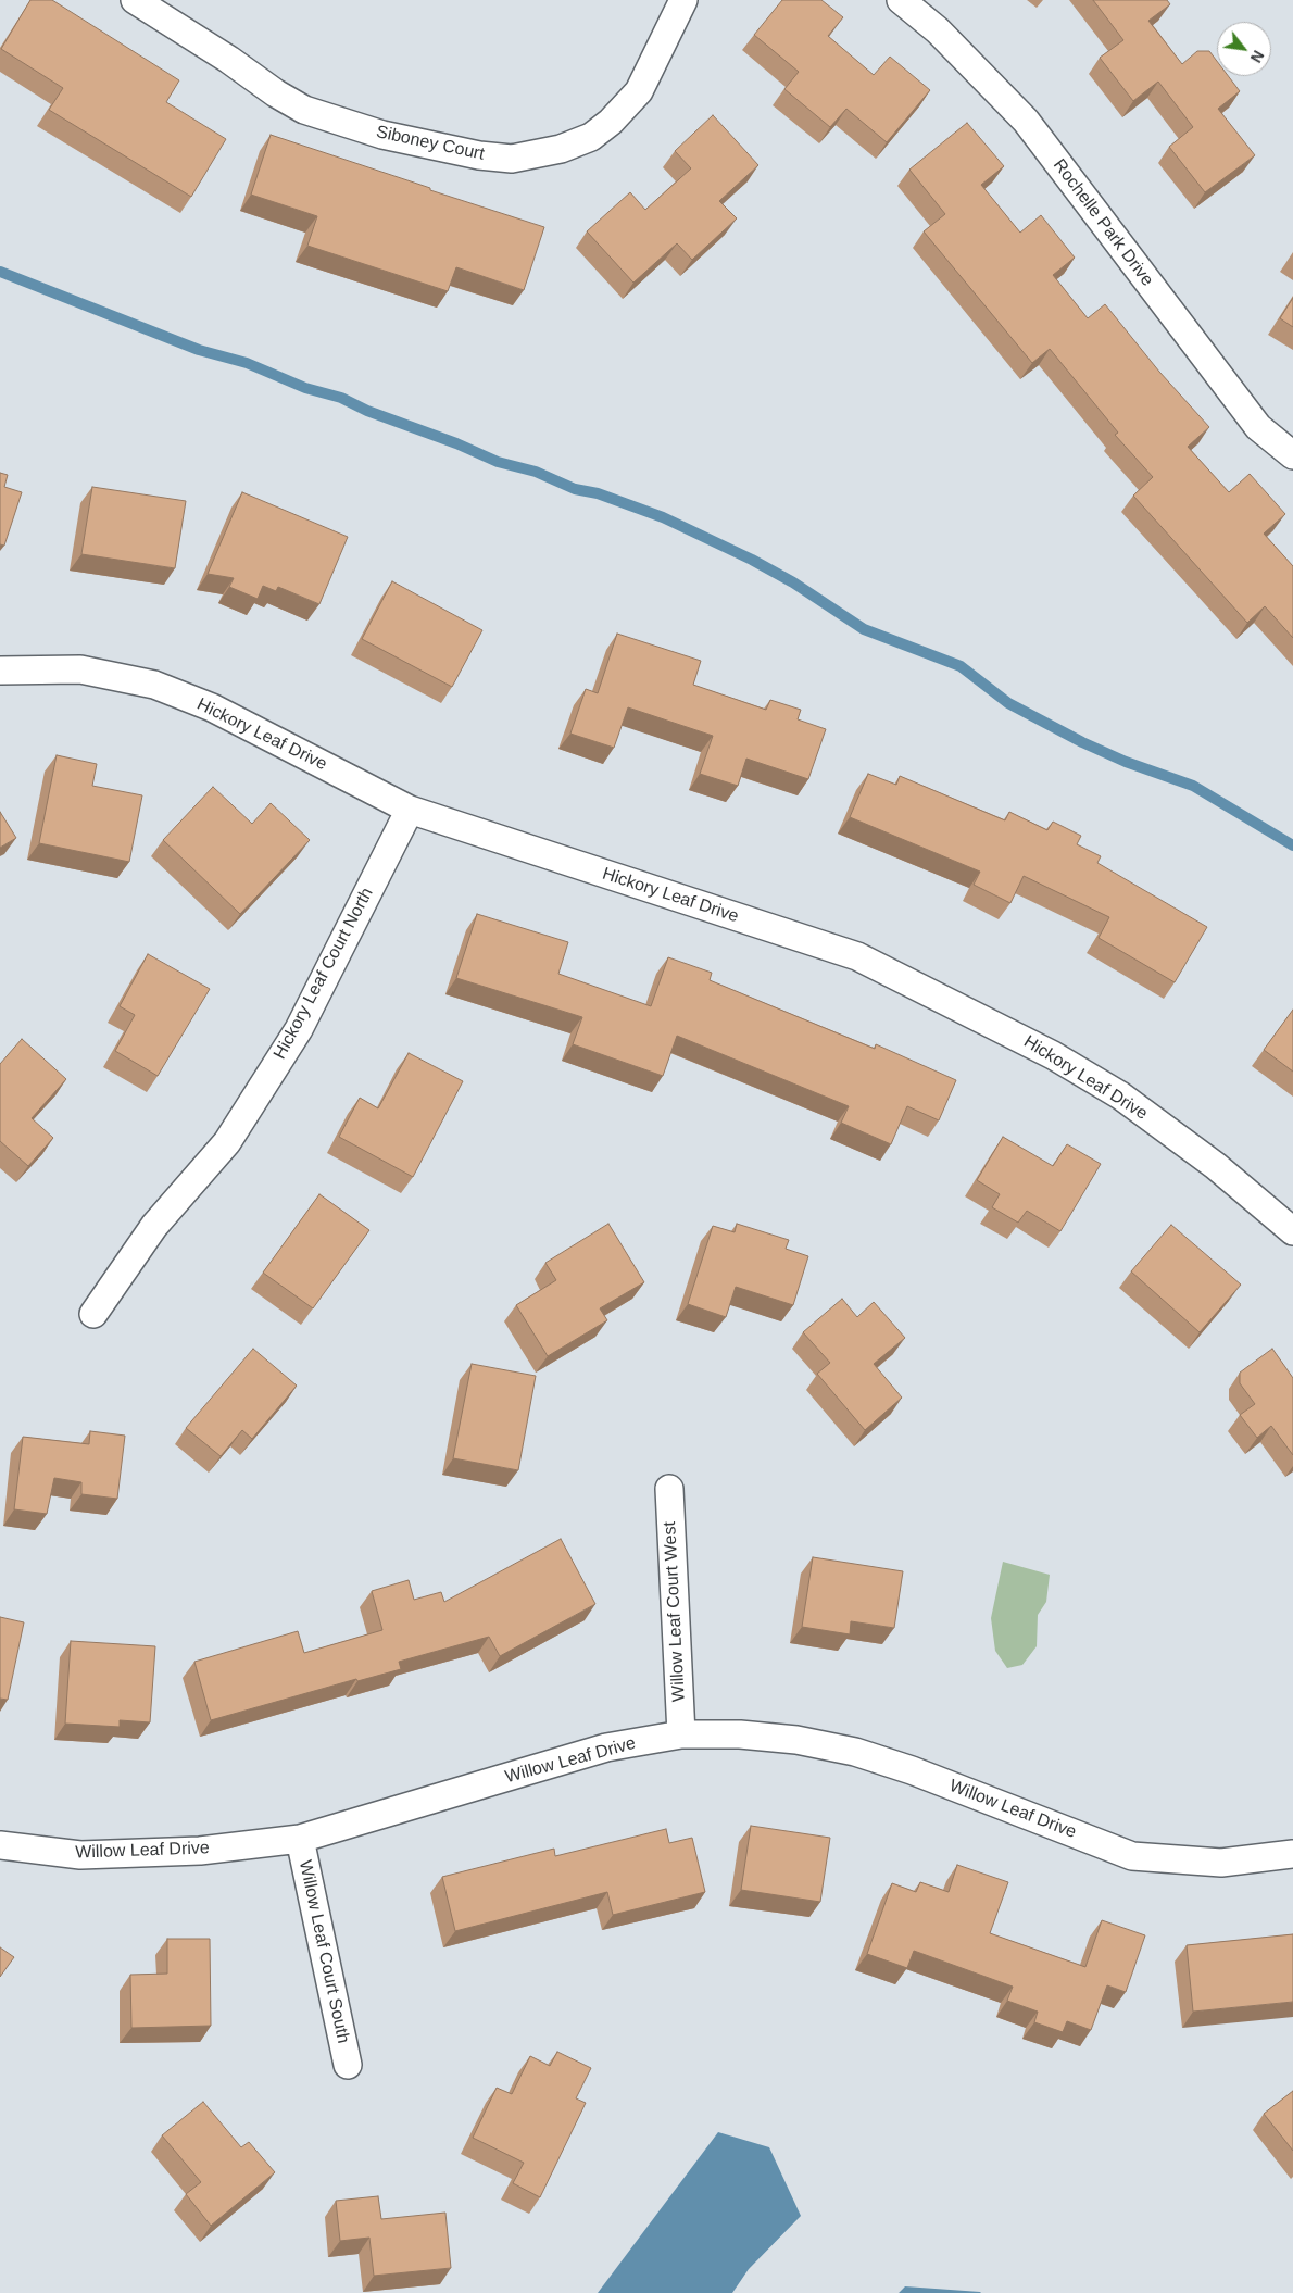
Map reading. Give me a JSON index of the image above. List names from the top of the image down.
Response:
{
  "streets": {
    "street": [
      "Siboney Court",
      "Rochelle Park Drive",
      "Hickory Leaf Drive",
      "Hickory Leaf Court North",
      "Willow Leaf Court West",
      "Willow Leaf Drive",
      "Willow Leaf Court South"
    ]
  },
  "crossings": [
    ["Hickory Leaf Drive", "Hickory Leaf Court North"],
    ["Willow Leaf Court West", "Willow Leaf Drive"],
    ["Willow Leaf Drive", "Willow Leaf Court South"]
  ],
  "north": "bottom right"
}
